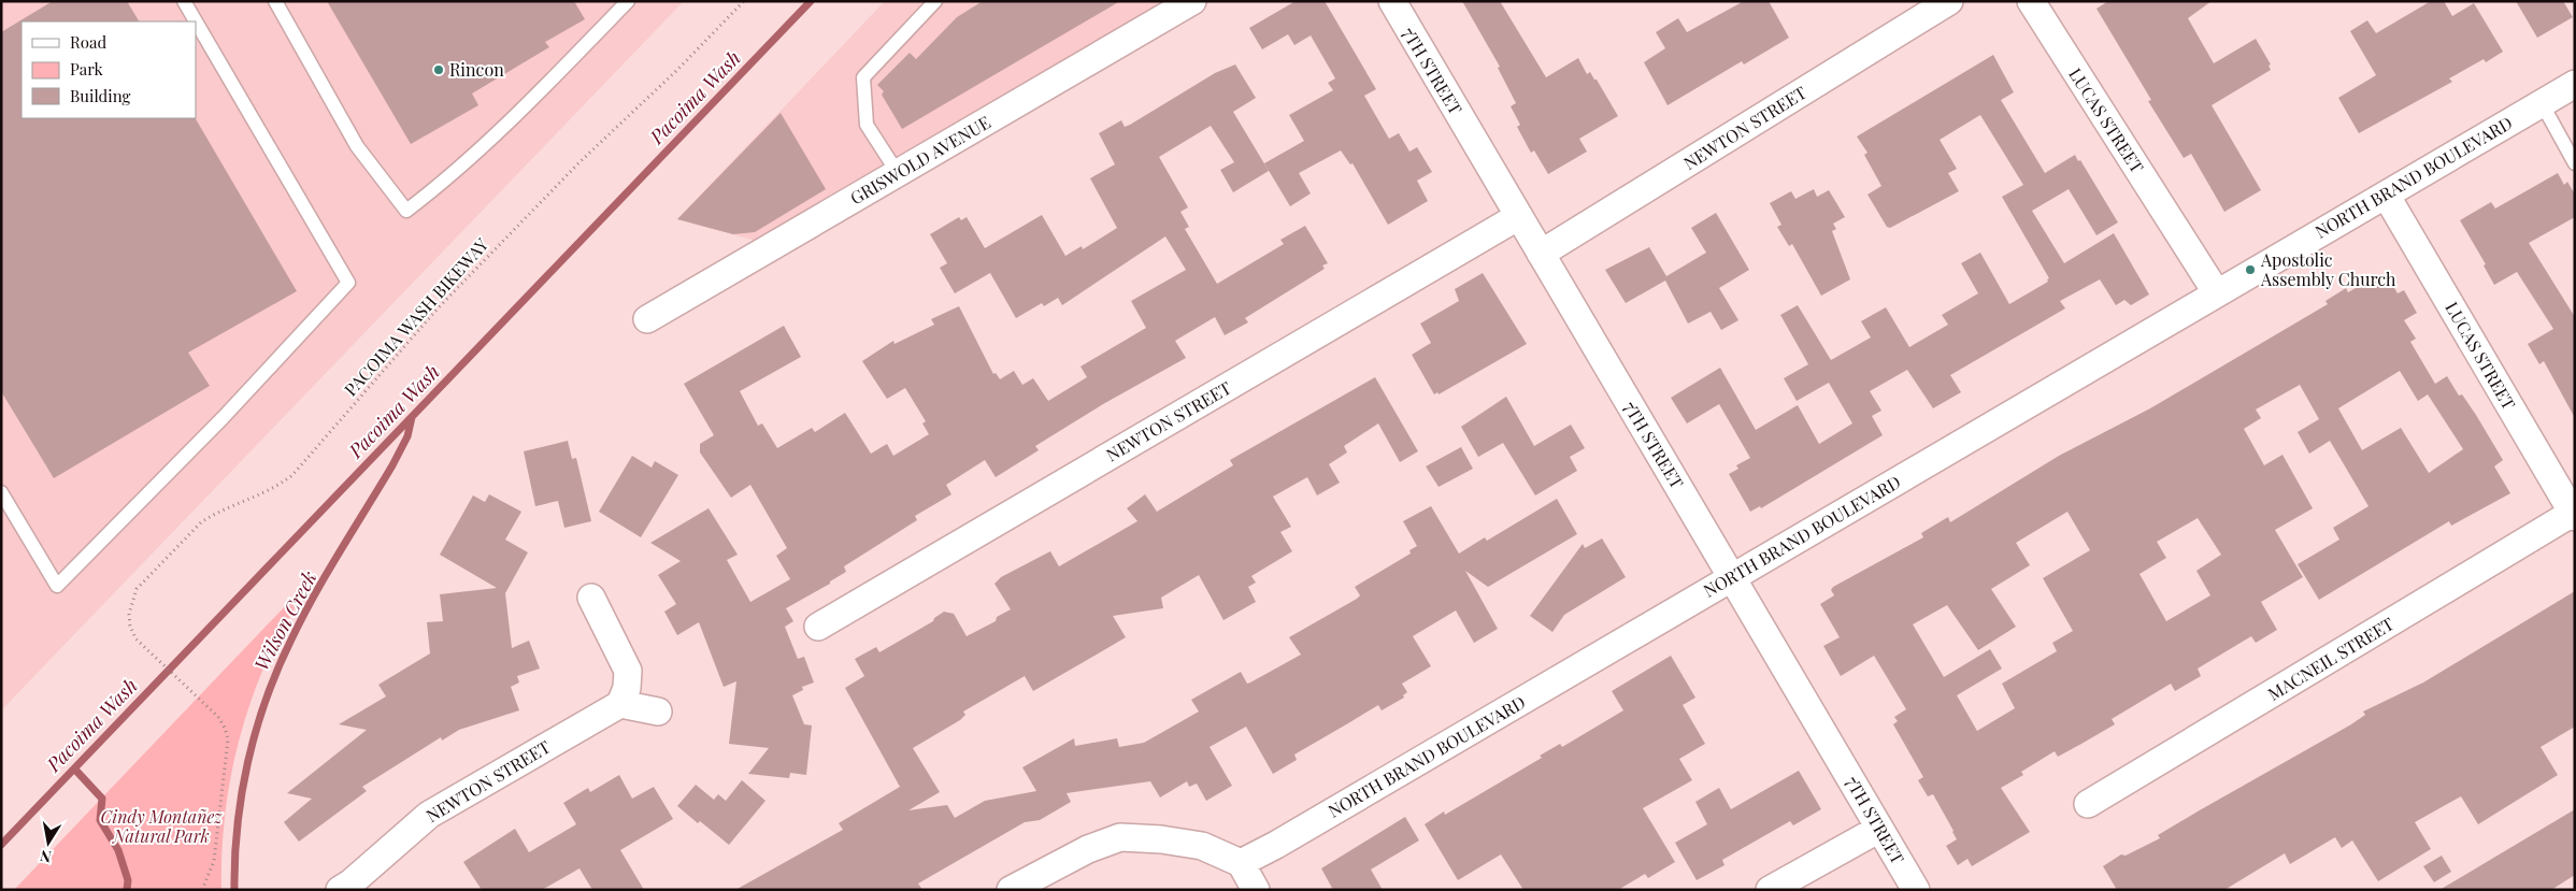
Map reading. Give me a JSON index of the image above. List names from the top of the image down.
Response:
{
  "streets": {
    "street": [
      "7TH STREET",
      "LUCAS STREET",
      "NEWTON STREET",
      "GRISWOLD AVENUE",
      "NORTH BRAND BOULEVARD",
      "MACNEIL STREET"
    ],
    "path": ["PACOIMA WASH BIKEWAY"]
  },
  "crossings": [
    ["7TH STREET", "NEWTON STREET"],
    ["7TH STREET", "NORTH BRAND BOULEVARD"],
    ["LUCAS STREET", "NORTH BRAND BOULEVARD"],
    ["LUCAS STREET", "MACNEIL STREET"]
  ],
  "water": ["Pacoima Wash", "Wilson Creek"],
  "parks": ["Cindy Montañez Natural Park"],
  "places": ["Rincon", "Apostolic Assembly Church"],
  "legend": ["Road", "Park", "Building"],
  "north": "bottom"
}
